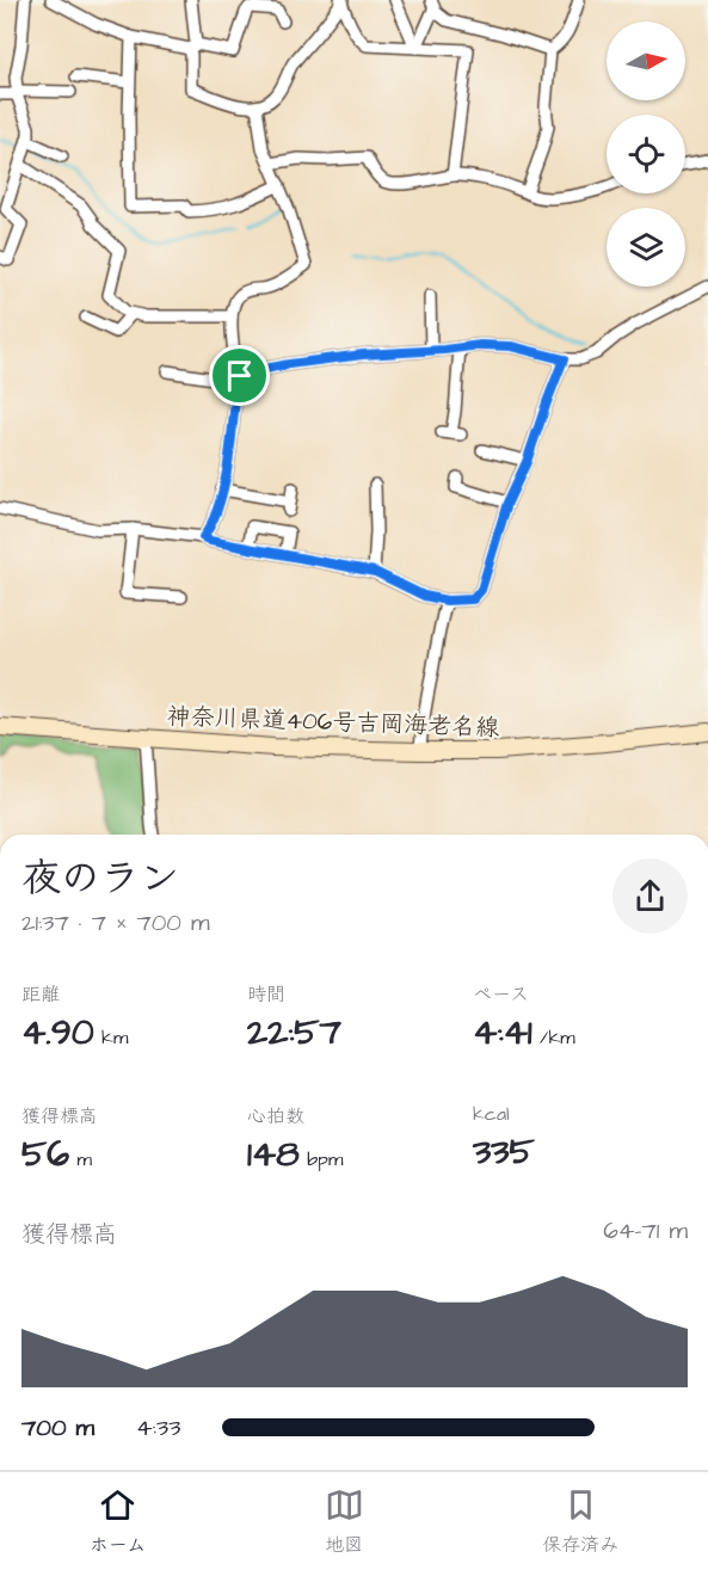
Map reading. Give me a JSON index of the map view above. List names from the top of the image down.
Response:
{
  "streets": {
    "main road": ["神奈川県道406号吉岡海老名線"]
  },
  "north": "right",
  "page": {
    "heading": ["夜のラン", "21:37 · 7 × 700 m"],
    "stats": [
      ["距離", "4.90 km"],
      ["時間", "22:57"],
      ["ペース", "4:41 /km"],
      ["獲得標高", "56 m"],
      ["心拍数", "148 bpm"],
      ["kcal", "335"]
    ],
    "chart": ["獲得標高", "64–71 m"],
    "list": [
      {
        "name": "700 m",
        "note": "4:33"
      }
    ],
    "tabs": ["ホーム", "地図", "保存済み"]
  }
}
